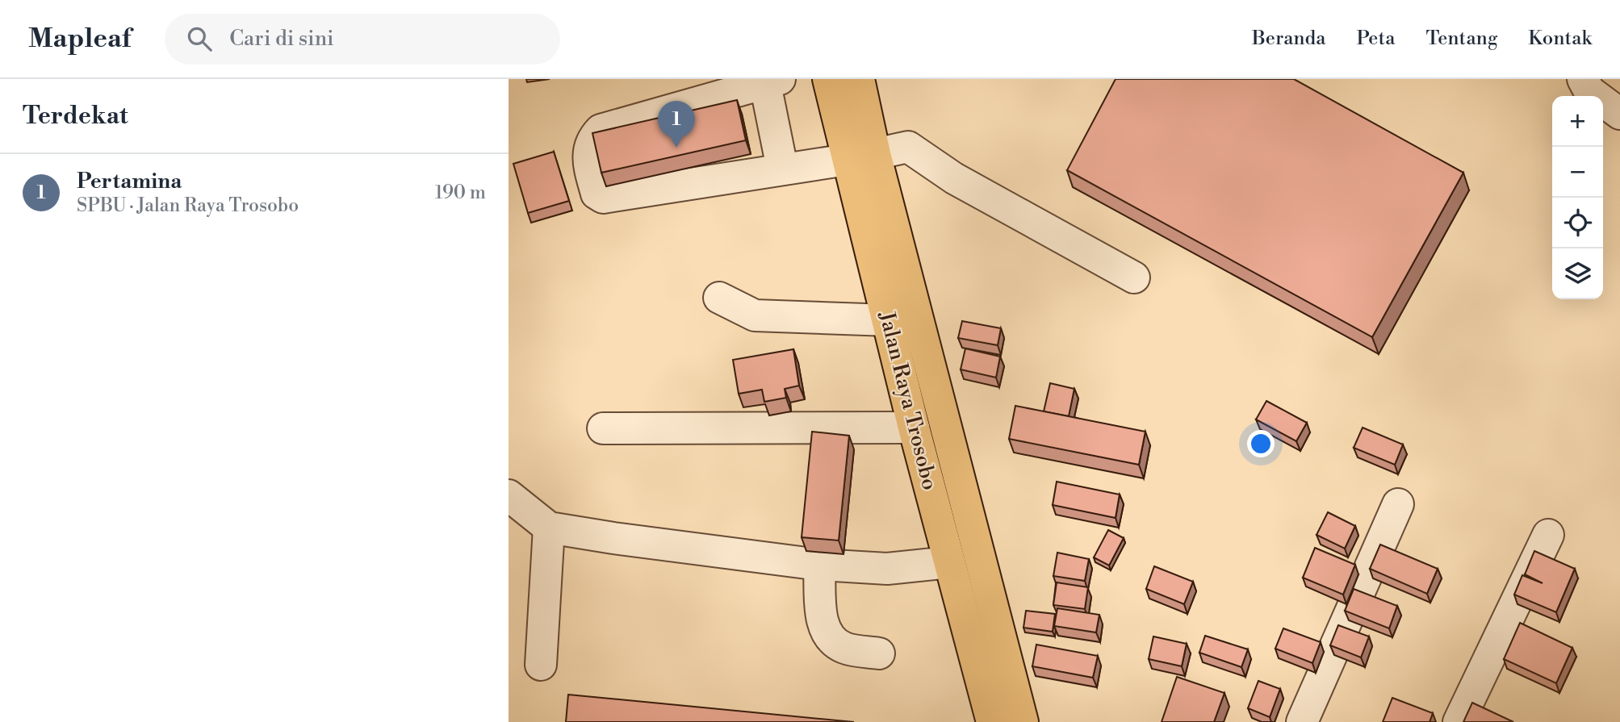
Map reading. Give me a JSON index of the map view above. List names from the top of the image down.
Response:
{
  "streets": {
    "highway": ["Jalan Raya Trosobo"]
  },
  "page": {
    "header": "Mapleaf",
    "search": "Cari di sini",
    "nav": [
      "Beranda",
      "Peta",
      "Tentang",
      "Kontak"
    ],
    "heading": "Terdekat",
    "map_buttons": ["+", "−"],
    "pins": "1",
    "list": [
      {
        "mark": "1",
        "name": "Pertamina",
        "note": "SPBU · Jalan Raya Trosobo",
        "value": "190 m"
      }
    ]
  }
}
